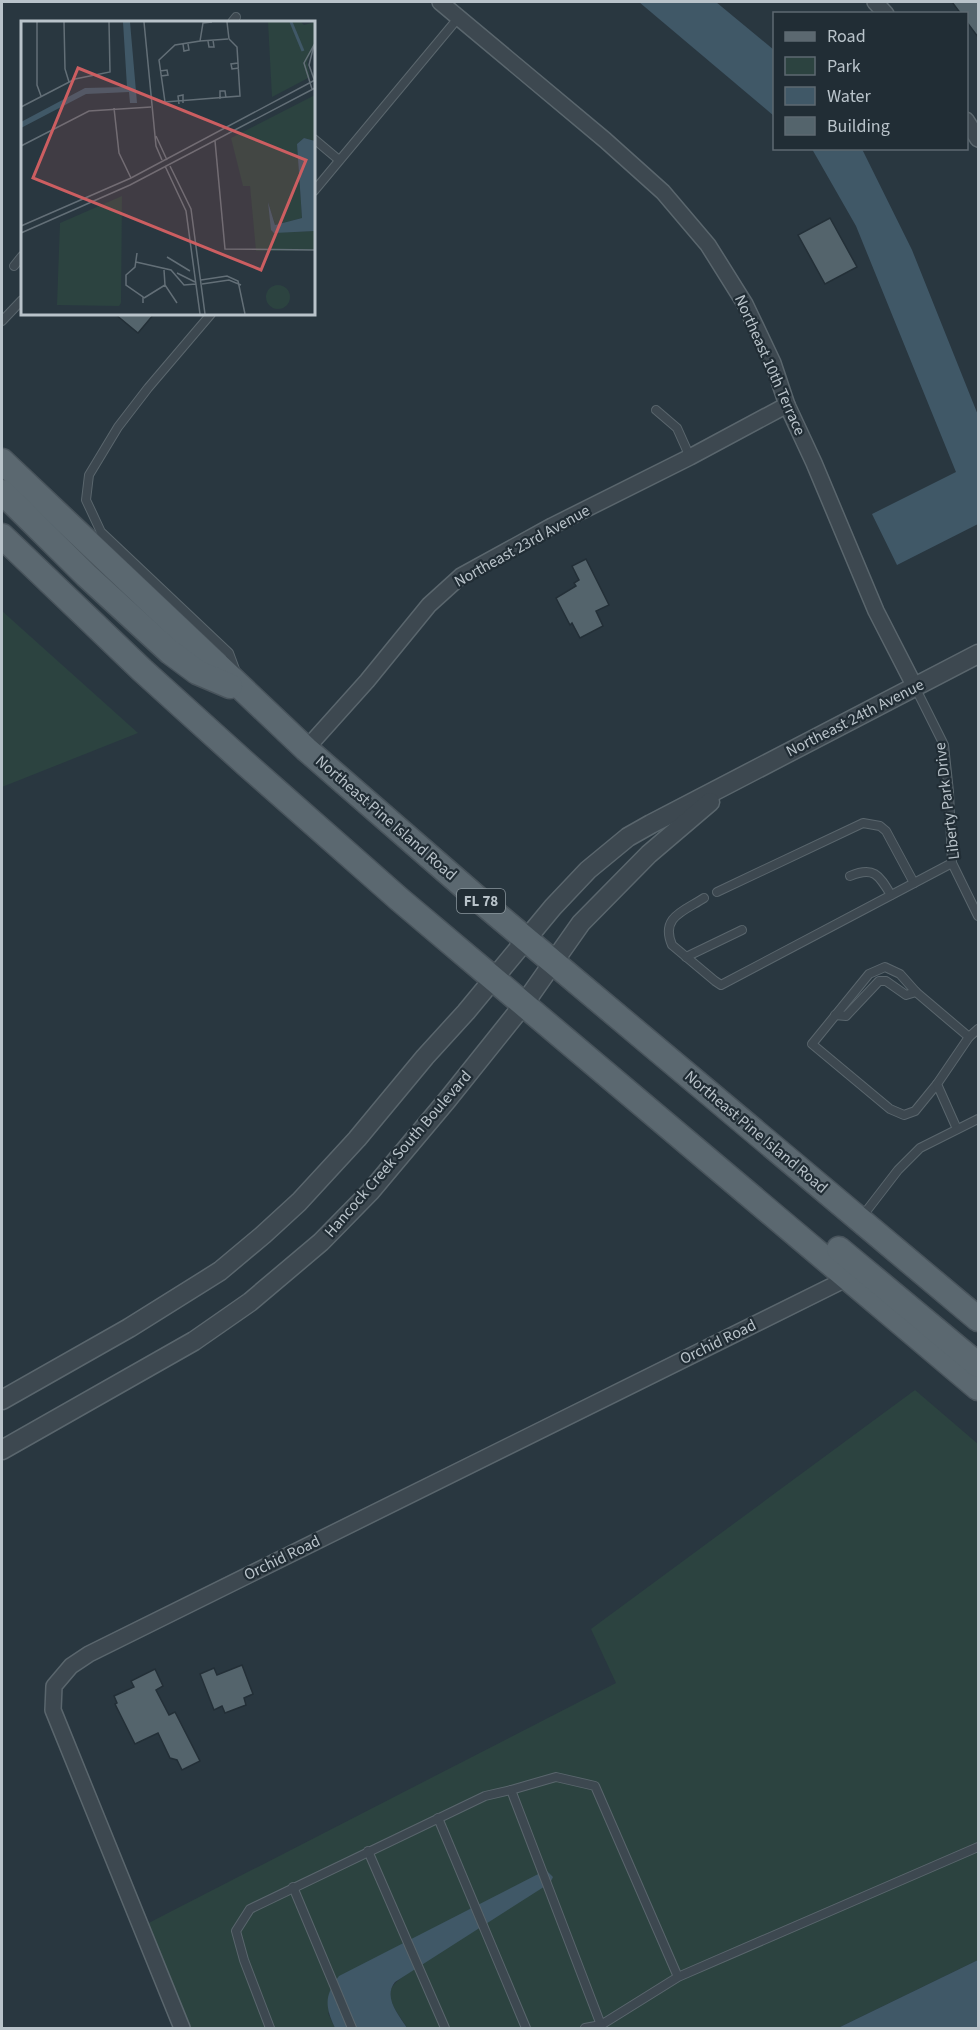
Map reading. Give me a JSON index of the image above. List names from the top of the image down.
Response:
{
  "streets": {
    "main road": ["Northeast Pine Island Road", "FL 78"],
    "street": [
      "Northeast 10th Terrace",
      "Northeast 23rd Avenue",
      "Northeast 24th Avenue",
      "Hancock Creek South Boulevard",
      "Orchid Road"
    ],
    "lane": ["Liberty Park Drive"]
  },
  "crossings": [
    ["Northeast 10th Terrace", "Northeast 23rd Avenue"],
    ["Northeast 10th Terrace", "Northeast 24th Avenue"],
    ["Northeast 10th Terrace", "Liberty Park Drive"],
    ["Northeast 23rd Avenue", "Northeast Pine Island Road"],
    ["Northeast 24th Avenue", "Liberty Park Drive"],
    ["Northeast 24th Avenue", "Northeast Pine Island Road"],
    ["Northeast 24th Avenue", "Hancock Creek South Boulevard"],
    ["Northeast Pine Island Road", "Hancock Creek South Boulevard"]
  ],
  "legend": [
    "Road",
    "Park",
    "Water",
    "Building"
  ]
}
